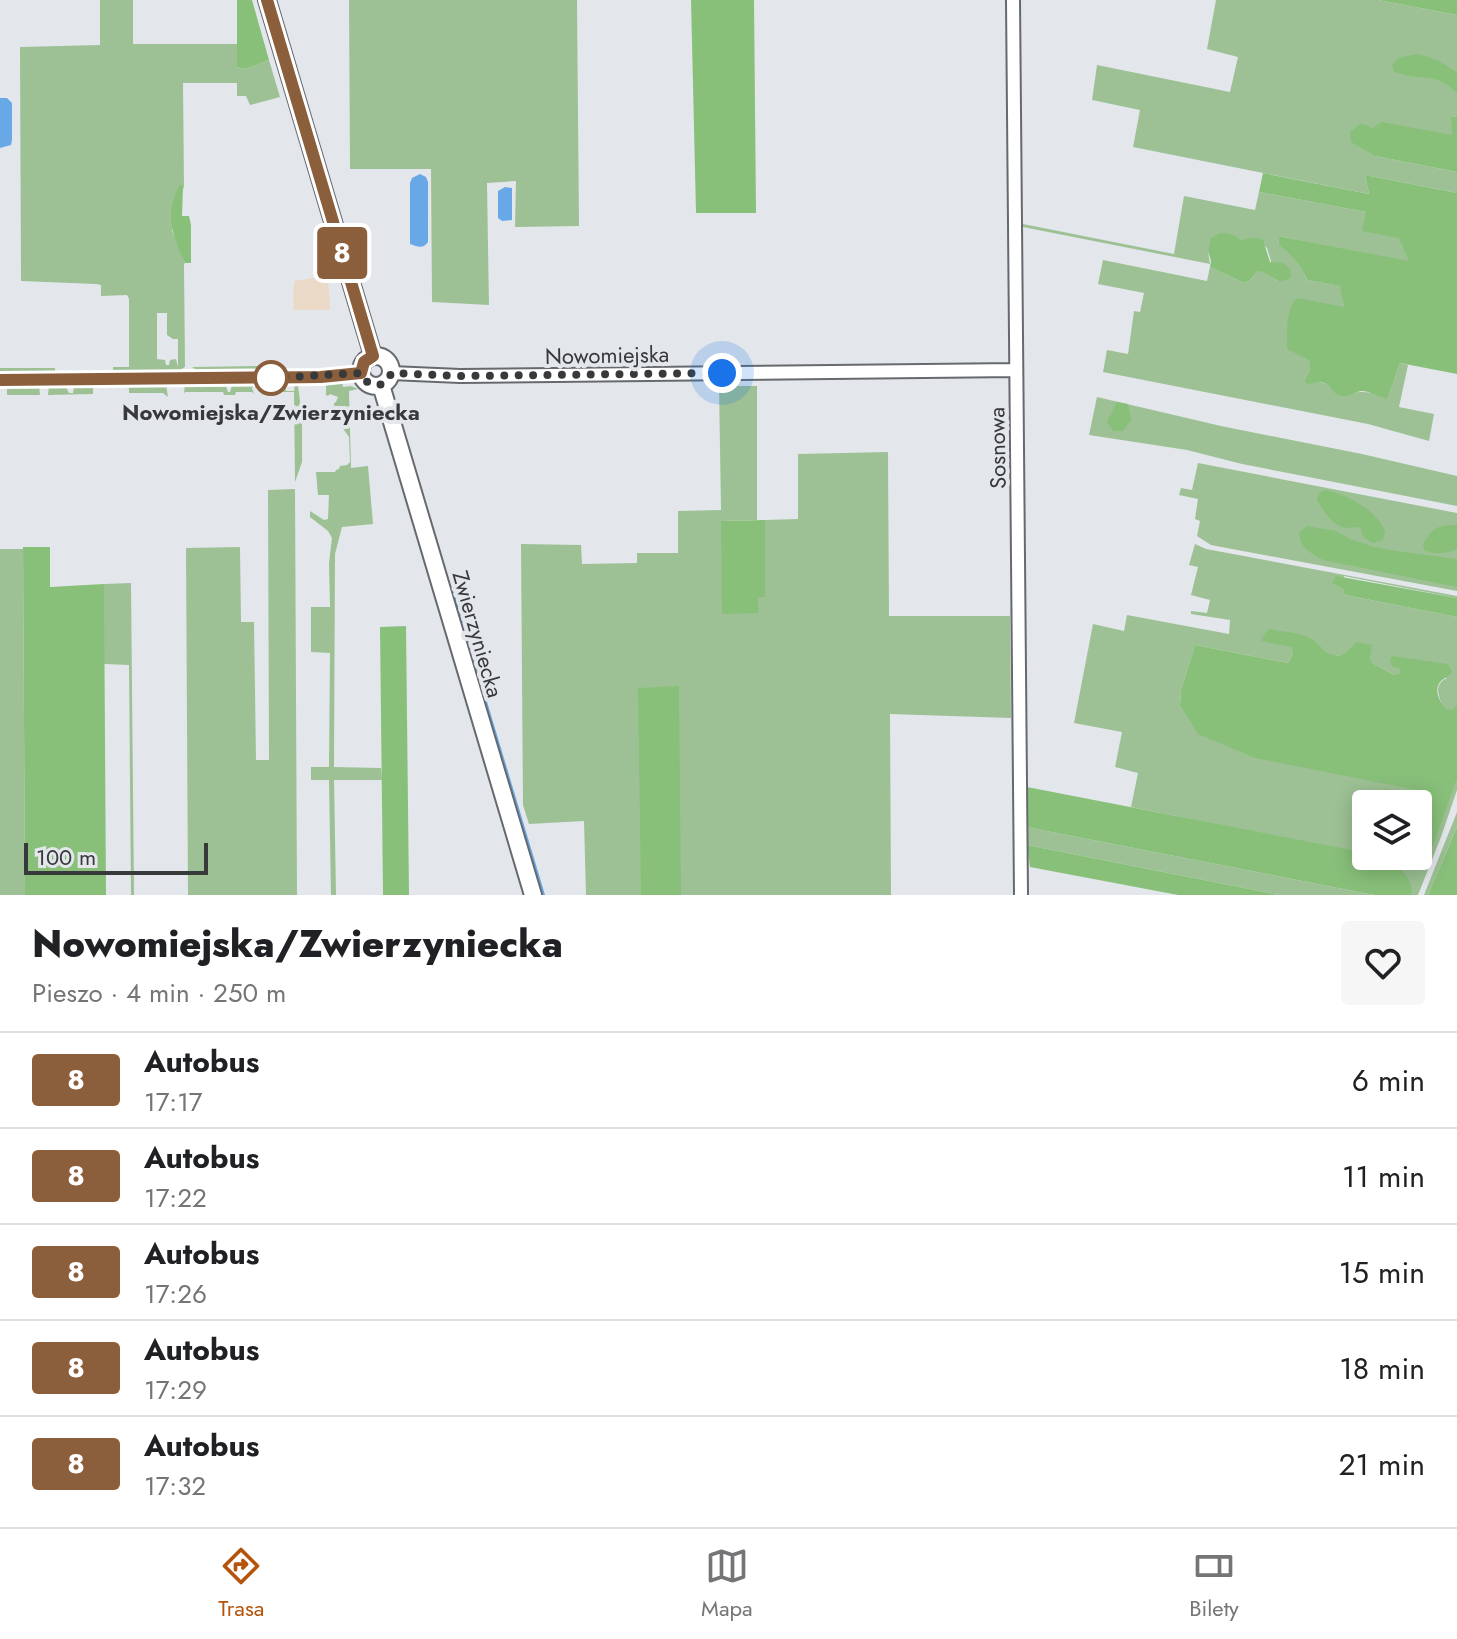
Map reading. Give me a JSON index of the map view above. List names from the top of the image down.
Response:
{
  "streets": {
    "street": ["Nowomiejska", "Sosnowa", "Zwierzyniecka"]
  },
  "crossings": [
    ["Nowomiejska", "Sosnowa"],
    ["Nowomiejska", "Zwierzyniecka"]
  ],
  "places": ["Nowomiejska/Zwierzyniecka"],
  "lines": ["bus line 8"],
  "scale_bar": "100 m",
  "page": {
    "on_map": "8",
    "scale": "100 m",
    "heading": ["Nowomiejska/Zwierzyniecka", "Pieszo · 4 min · 250 m"],
    "list": [
      {
        "mark": "8",
        "name": "Autobus",
        "note": "17:17",
        "value": "6 min"
      },
      {
        "mark": "8",
        "name": "Autobus",
        "note": "17:22",
        "value": "11 min"
      },
      {
        "mark": "8",
        "name": "Autobus",
        "note": "17:26",
        "value": "15 min"
      },
      {
        "mark": "8",
        "name": "Autobus",
        "note": "17:29",
        "value": "18 min"
      },
      {
        "mark": "8",
        "name": "Autobus",
        "note": "17:32",
        "value": "21 min"
      }
    ],
    "tabs": ["Trasa", "Mapa", "Bilety"]
  }
}
